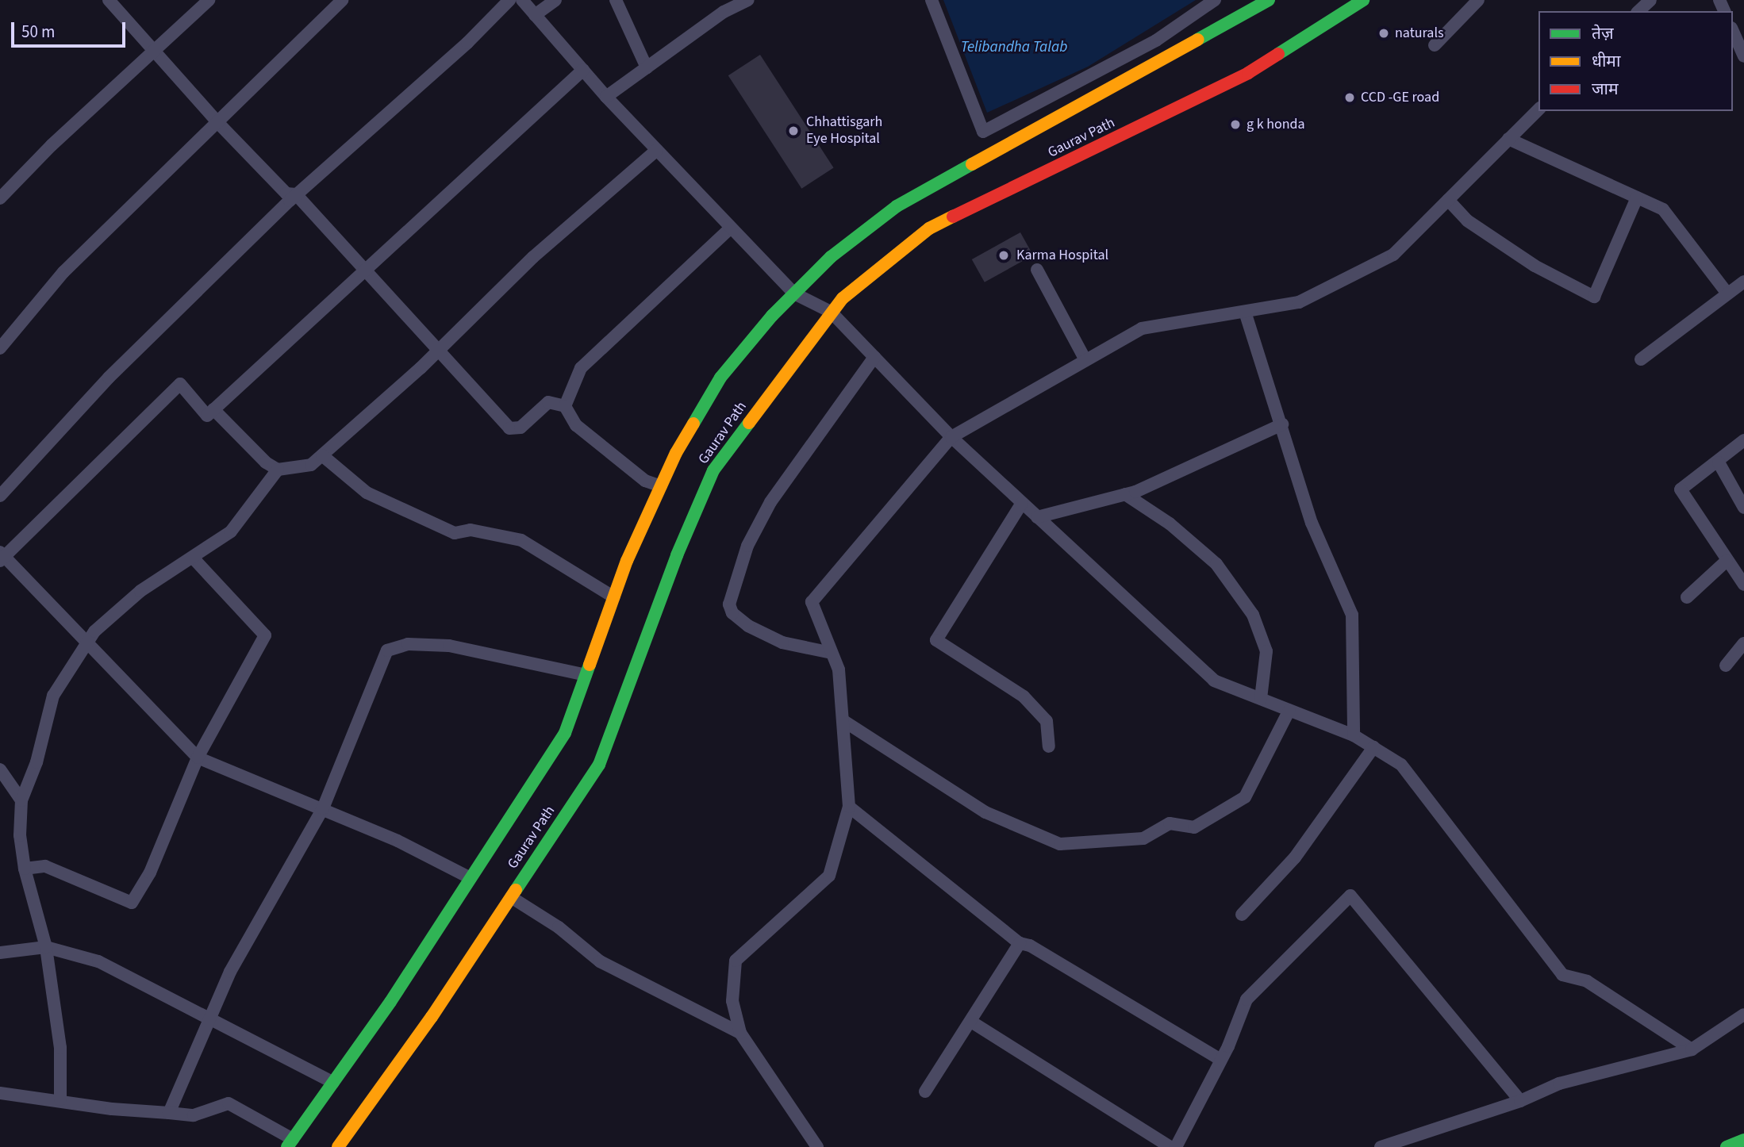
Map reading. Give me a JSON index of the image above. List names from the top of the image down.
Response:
{
  "streets": {
    "main road": ["Gaurav Path"]
  },
  "water": ["Telibandha Talab"],
  "places": [
    "naturals",
    "CCD -GE road",
    "g k honda",
    "Chhattisgarh Eye Hospital",
    "Karma Hospital"
  ],
  "legend": ["तेज़", "धीमा", "जाम"],
  "scale_bar": "50 m"
}
